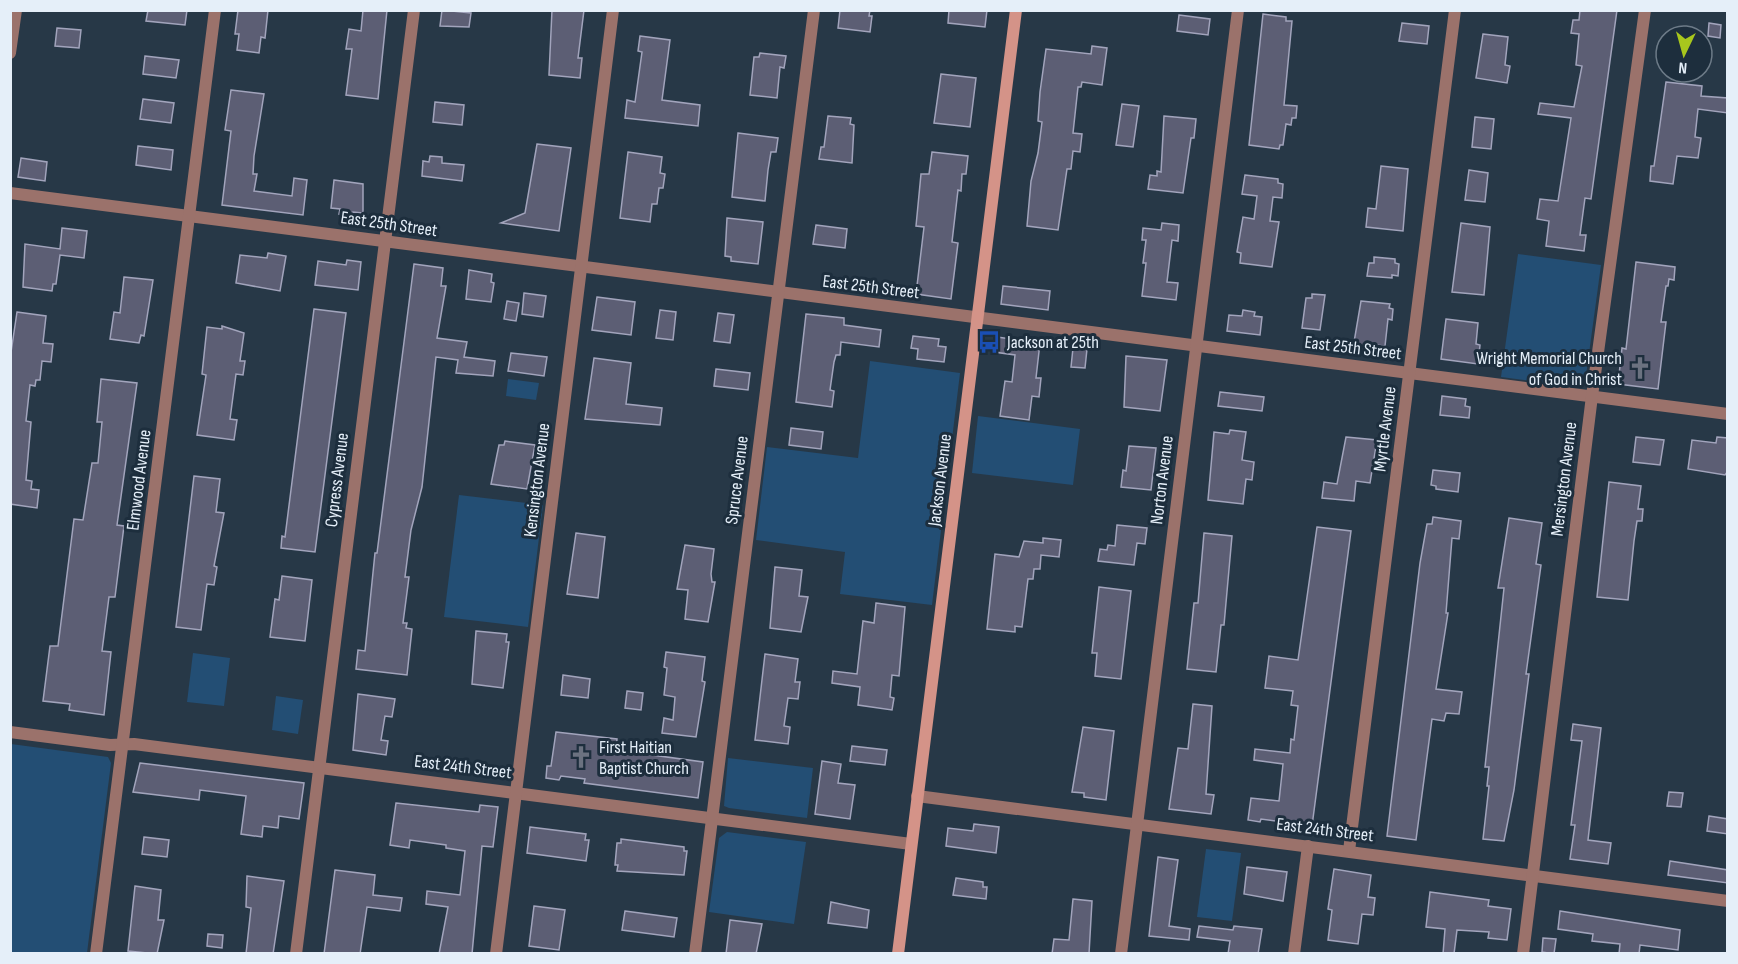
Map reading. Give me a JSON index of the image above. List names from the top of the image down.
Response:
{
  "streets": {
    "street": [
      "East 25th Street",
      "Myrtle Avenue",
      "Mersington Avenue",
      "Elmwood Avenue",
      "Cypress Avenue",
      "Kensington Avenue",
      "Spruce Avenue",
      "Jackson Avenue",
      "Norton Avenue",
      "East 24th Street"
    ]
  },
  "crossings": [
    ["East 25th Street", "Myrtle Avenue"],
    ["East 25th Street", "Mersington Avenue"],
    ["East 25th Street", "Elmwood Avenue"],
    ["East 25th Street", "Cypress Avenue"],
    ["East 25th Street", "Kensington Avenue"],
    ["East 25th Street", "Spruce Avenue"],
    ["East 25th Street", "Jackson Avenue"],
    ["East 25th Street", "Norton Avenue"],
    ["Myrtle Avenue", "East 24th Street"],
    ["Mersington Avenue", "East 24th Street"],
    ["Elmwood Avenue", "East 24th Street"],
    ["Cypress Avenue", "East 24th Street"],
    ["Kensington Avenue", "East 24th Street"],
    ["Spruce Avenue", "East 24th Street"],
    ["Jackson Avenue", "East 24th Street"],
    ["Norton Avenue", "East 24th Street"]
  ],
  "places": {
    "bus stop": ["Jackson at 25th"],
    "church": ["Wright Memorial Church of God in Christ", "First Haitian Baptist Church"]
  },
  "north": "bottom"
}
